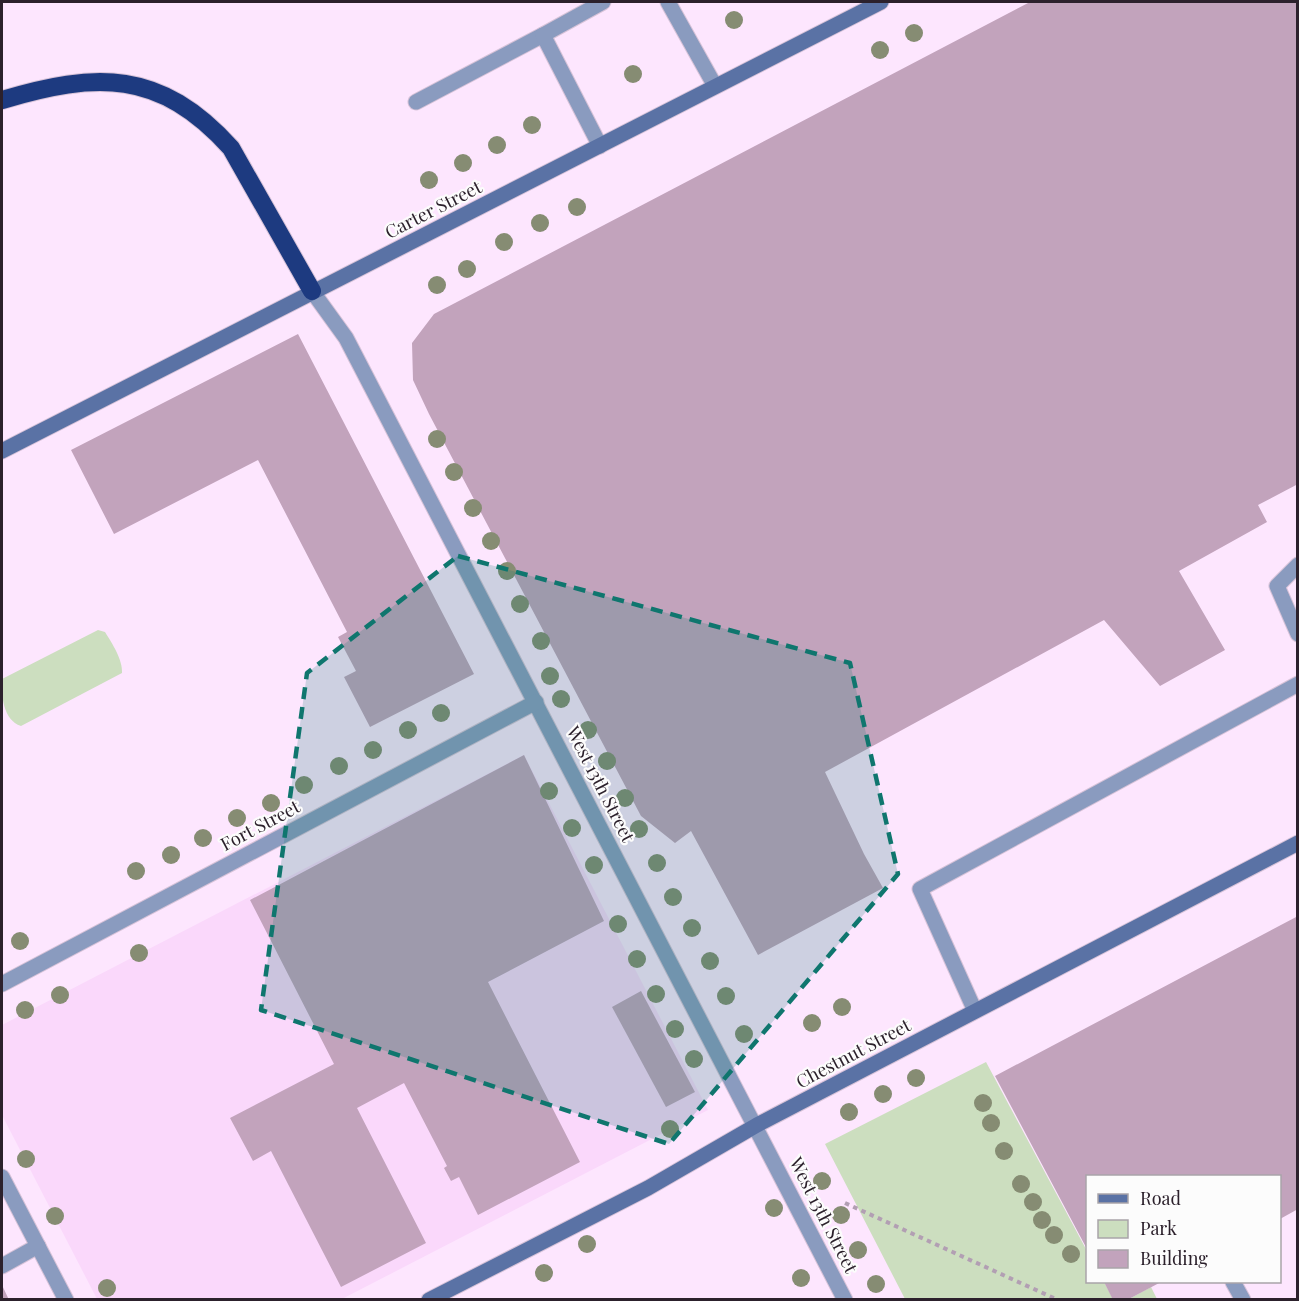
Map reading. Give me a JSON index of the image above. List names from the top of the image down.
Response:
{
  "streets": {
    "main road": ["Carter Street", "Chestnut Street"],
    "street": ["West 13th Street", "Fort Street"]
  },
  "crossings": [
    ["Carter Street", "West 13th Street"],
    ["West 13th Street", "Fort Street"],
    ["West 13th Street", "Chestnut Street"]
  ],
  "legend": ["Road", "Park", "Building"]
}
